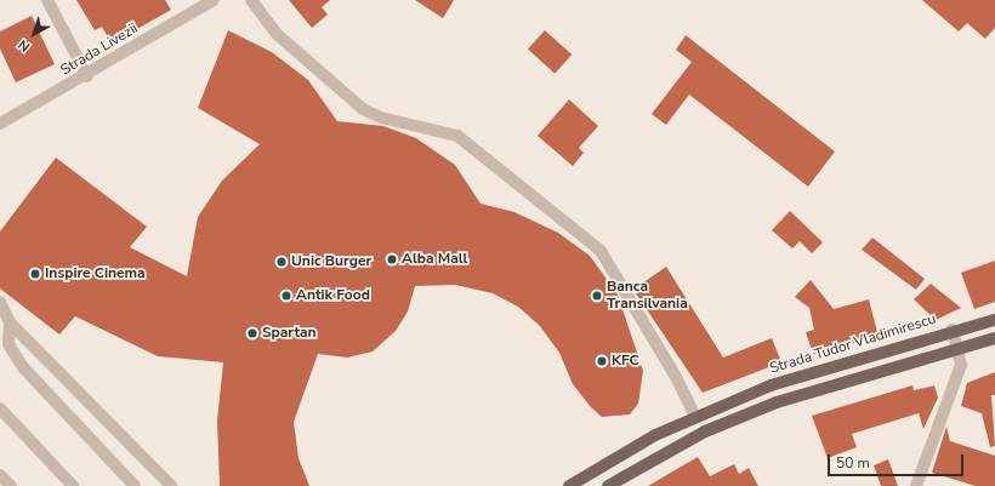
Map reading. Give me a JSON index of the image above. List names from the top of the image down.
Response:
{
  "streets": {
    "main road": ["Strada Tudor Vladimirescu"],
    "street": ["Strada Livezii"]
  },
  "places": [
    "Alba Mall",
    "Unic Burger",
    "Inspire Cinema",
    "Antik Food",
    "Banca Transilvania",
    "Spartan",
    "KFC"
  ],
  "scale_bar": "50 m",
  "north": "bottom left"
}
